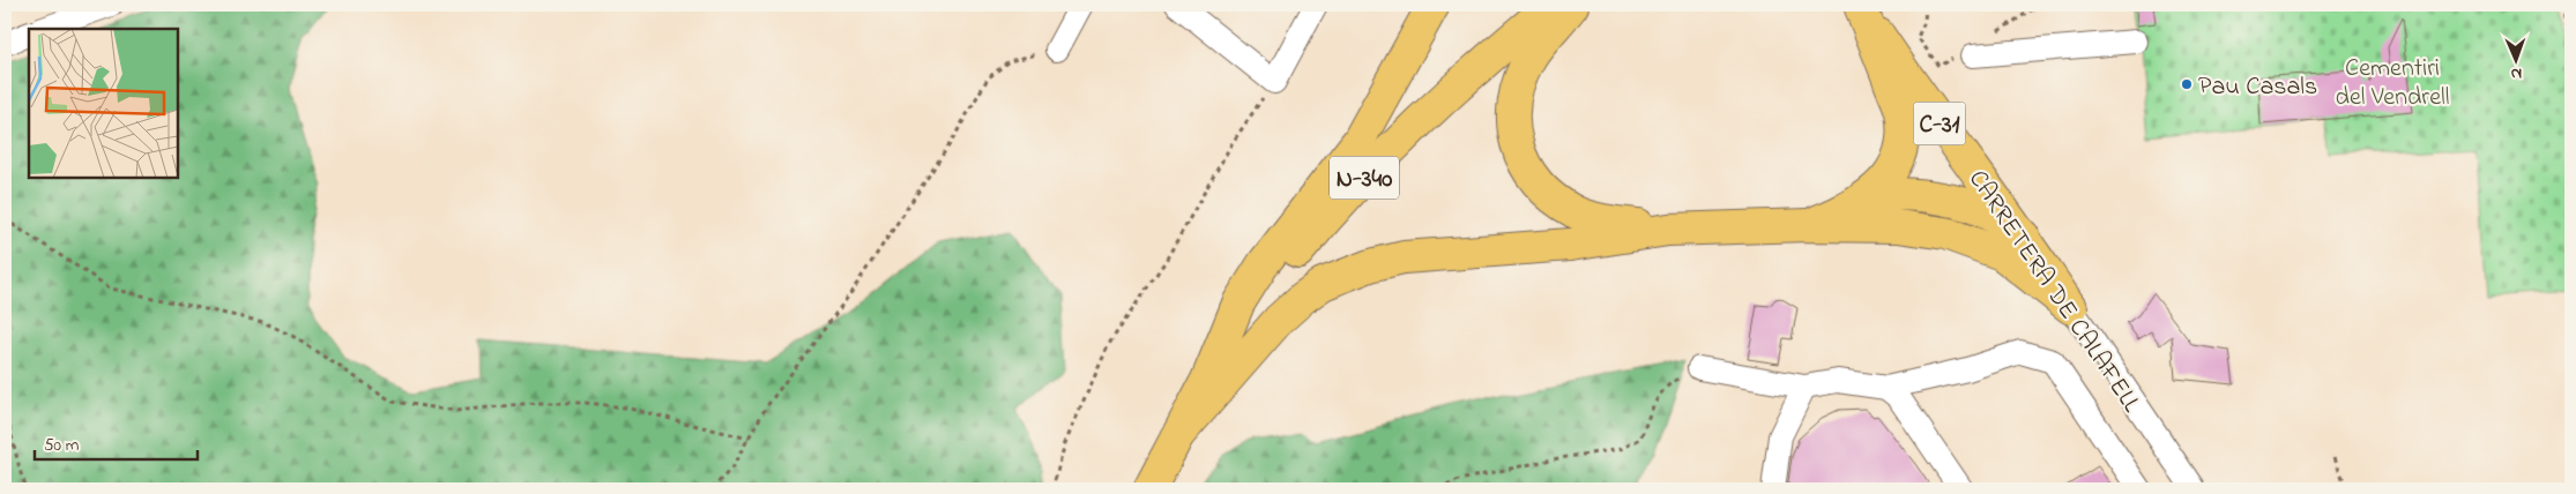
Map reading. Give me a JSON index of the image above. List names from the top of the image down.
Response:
{
  "streets": {
    "main road": ["C-31", "N-340", "CARRETERA DE CALAFELL"]
  },
  "parks": ["Cementiri del Vendrell"],
  "places": ["Pau Casals"],
  "scale_bar": "50 m",
  "north": "bottom"
}
